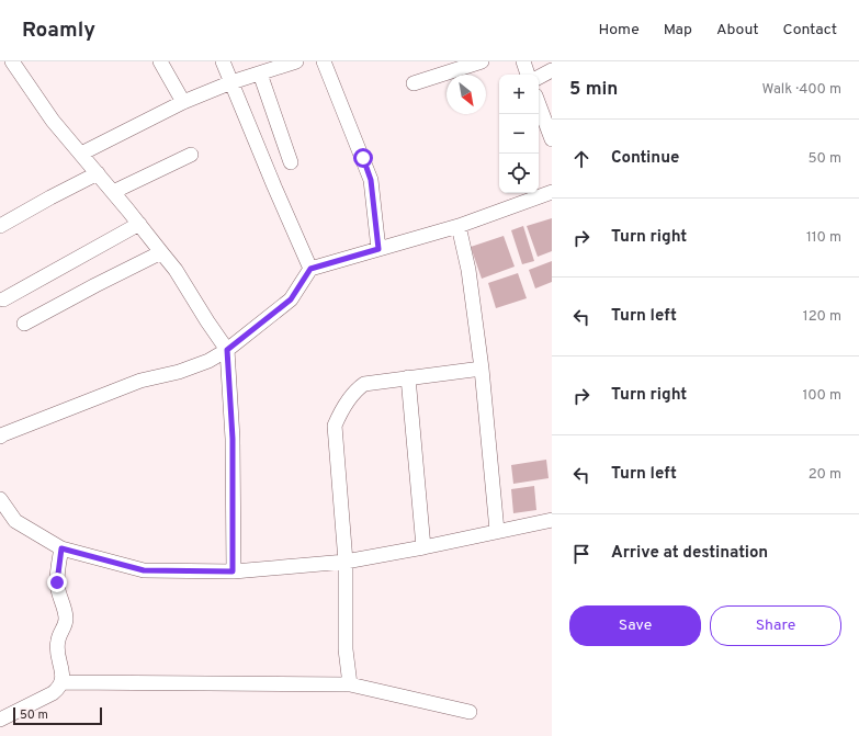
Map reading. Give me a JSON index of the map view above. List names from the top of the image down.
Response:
{
  "scale_bar": "50 m",
  "north": "bottom right",
  "page": {
    "header": "Roamly",
    "nav": [
      "Home",
      "Map",
      "About",
      "Contact"
    ],
    "heading": ["5 min", "Walk · 400 m"],
    "map_buttons": ["+", "−"],
    "list": [
      ["Continue", "50 m"],
      ["Turn right", "110 m"],
      ["Turn left", "120 m"],
      ["Turn right", "100 m"],
      ["Turn left", "20 m"],
      "Arrive at destination"
    ],
    "buttons": ["Save", "Share"],
    "scale": "50 m"
  }
}
